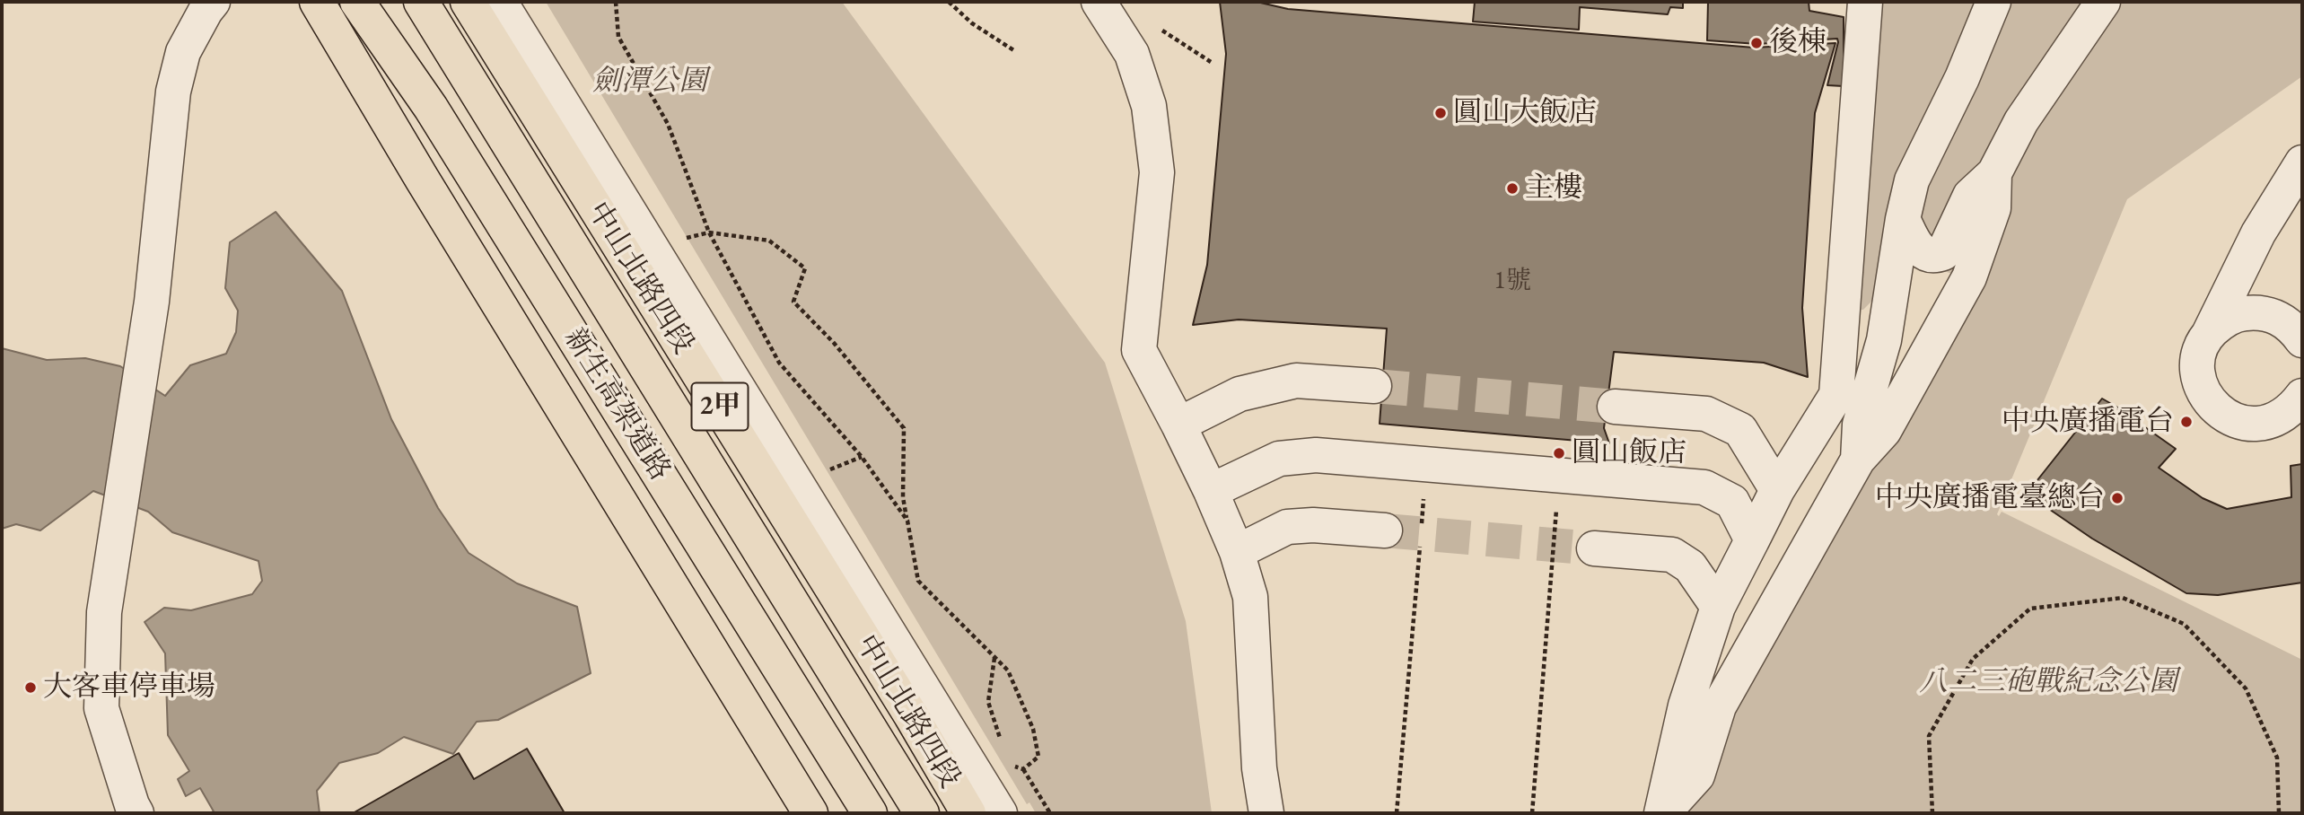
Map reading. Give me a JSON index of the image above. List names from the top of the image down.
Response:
{
  "streets": {
    "main road": ["中山北路四段", "新生高架道路", "2甲"]
  },
  "parks": ["劍潭公園", "八二三砲戰紀念公園"],
  "places": [
    "後棟",
    "圓山大飯店",
    "主樓",
    "中央廣播電台",
    "圓山飯店",
    "中央廣播電臺總台",
    "大客車停車場"
  ],
  "house_numbers": ["1號"]
}
